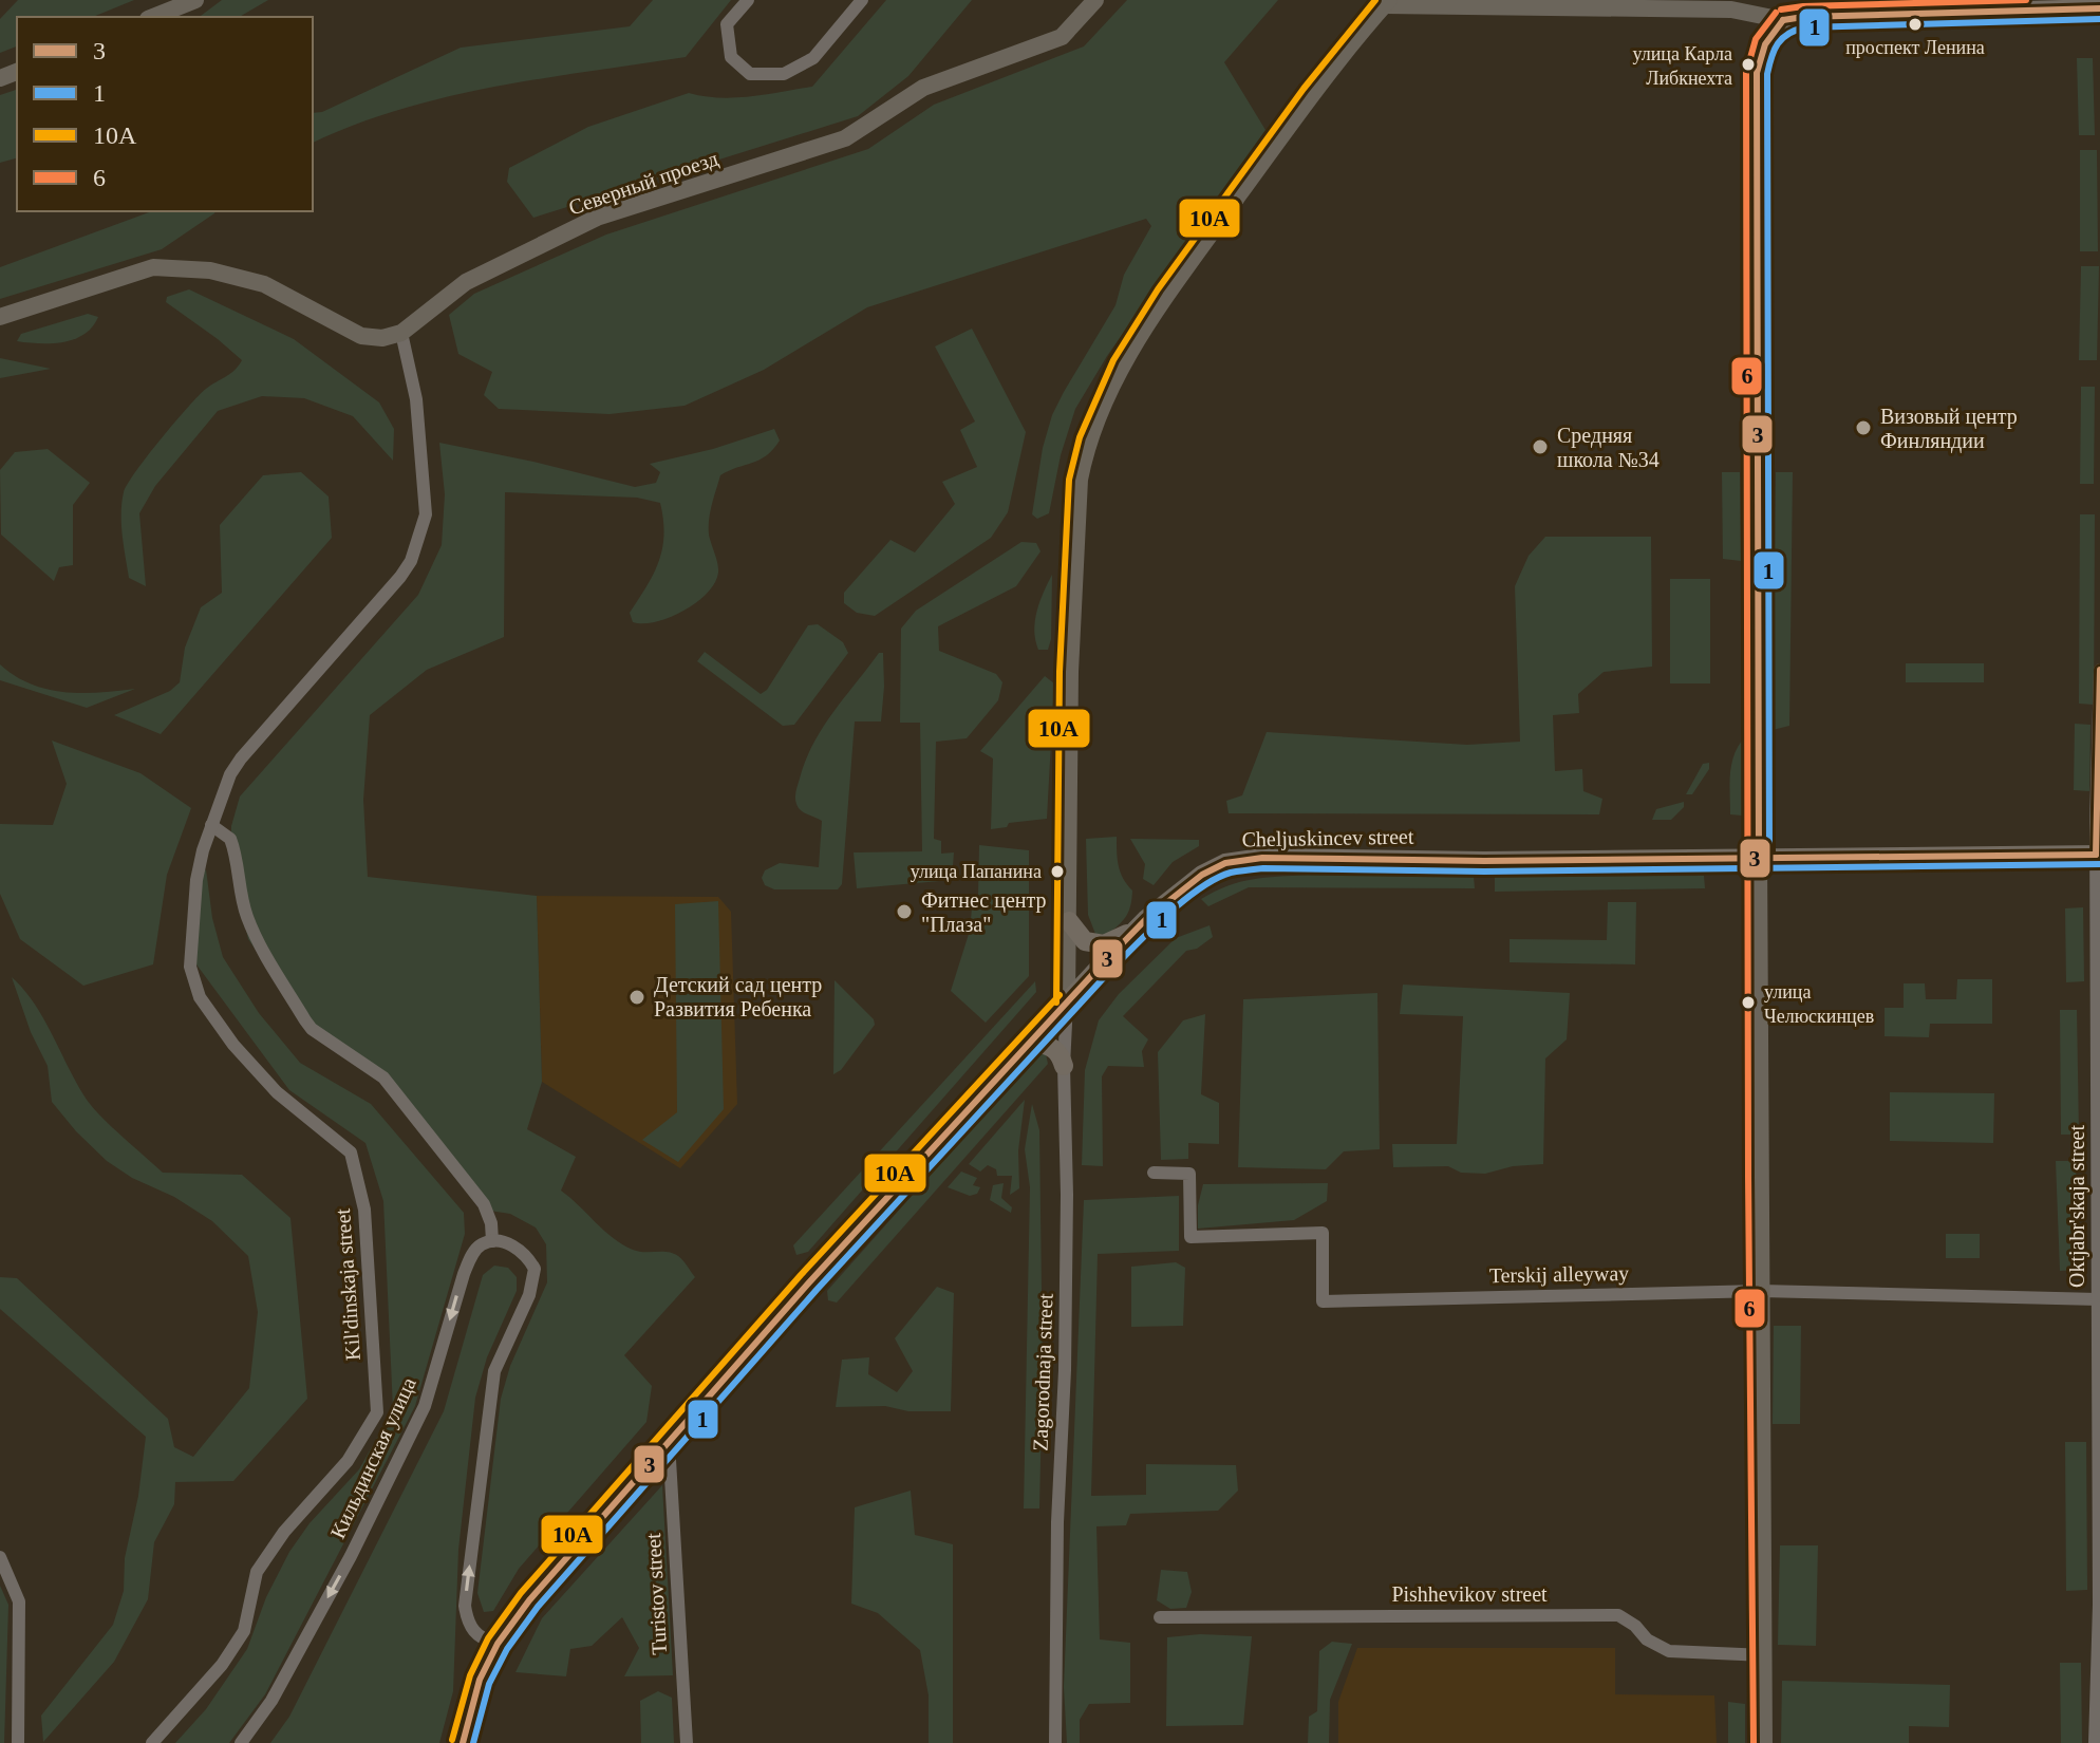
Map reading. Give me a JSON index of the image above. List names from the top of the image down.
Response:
{
  "streets": {
    "main road": ["Cheljuskincev street"],
    "street": [
      "Северный проезд",
      "Oktjabr'skaja street",
      "Terskij alleyway",
      "Kil'dinskaja street",
      "Zagorodnaja street",
      "Кильдинская улица",
      "Turistov street",
      "Pishhevikov street"
    ]
  },
  "crossings": [
    ["Северный проезд", "Kil'dinskaja street"],
    ["Cheljuskincev street", "Oktjabr'skaja street"],
    ["Cheljuskincev street", "Zagorodnaja street"],
    ["Cheljuskincev street", "Turistov street"],
    ["Oktjabr'skaja street", "Terskij alleyway"]
  ],
  "one_way": ["Кильдинская улица"],
  "places": [
    "проспект Ленина",
    "улица Карла Либкнехта",
    "Визовый центр Финляндии",
    "Средняя школа №34",
    "улица Папанина",
    "Фитнес центр \"Плаза\"",
    "Детский сад центр Развития Ребенка",
    "улица Челюскинцев"
  ],
  "lines": [
    "transit line 10А",
    "transit line 6",
    "transit line 3",
    "transit line 1"
  ],
  "legend": [
    "3",
    "1",
    "10А",
    "6"
  ]
}
